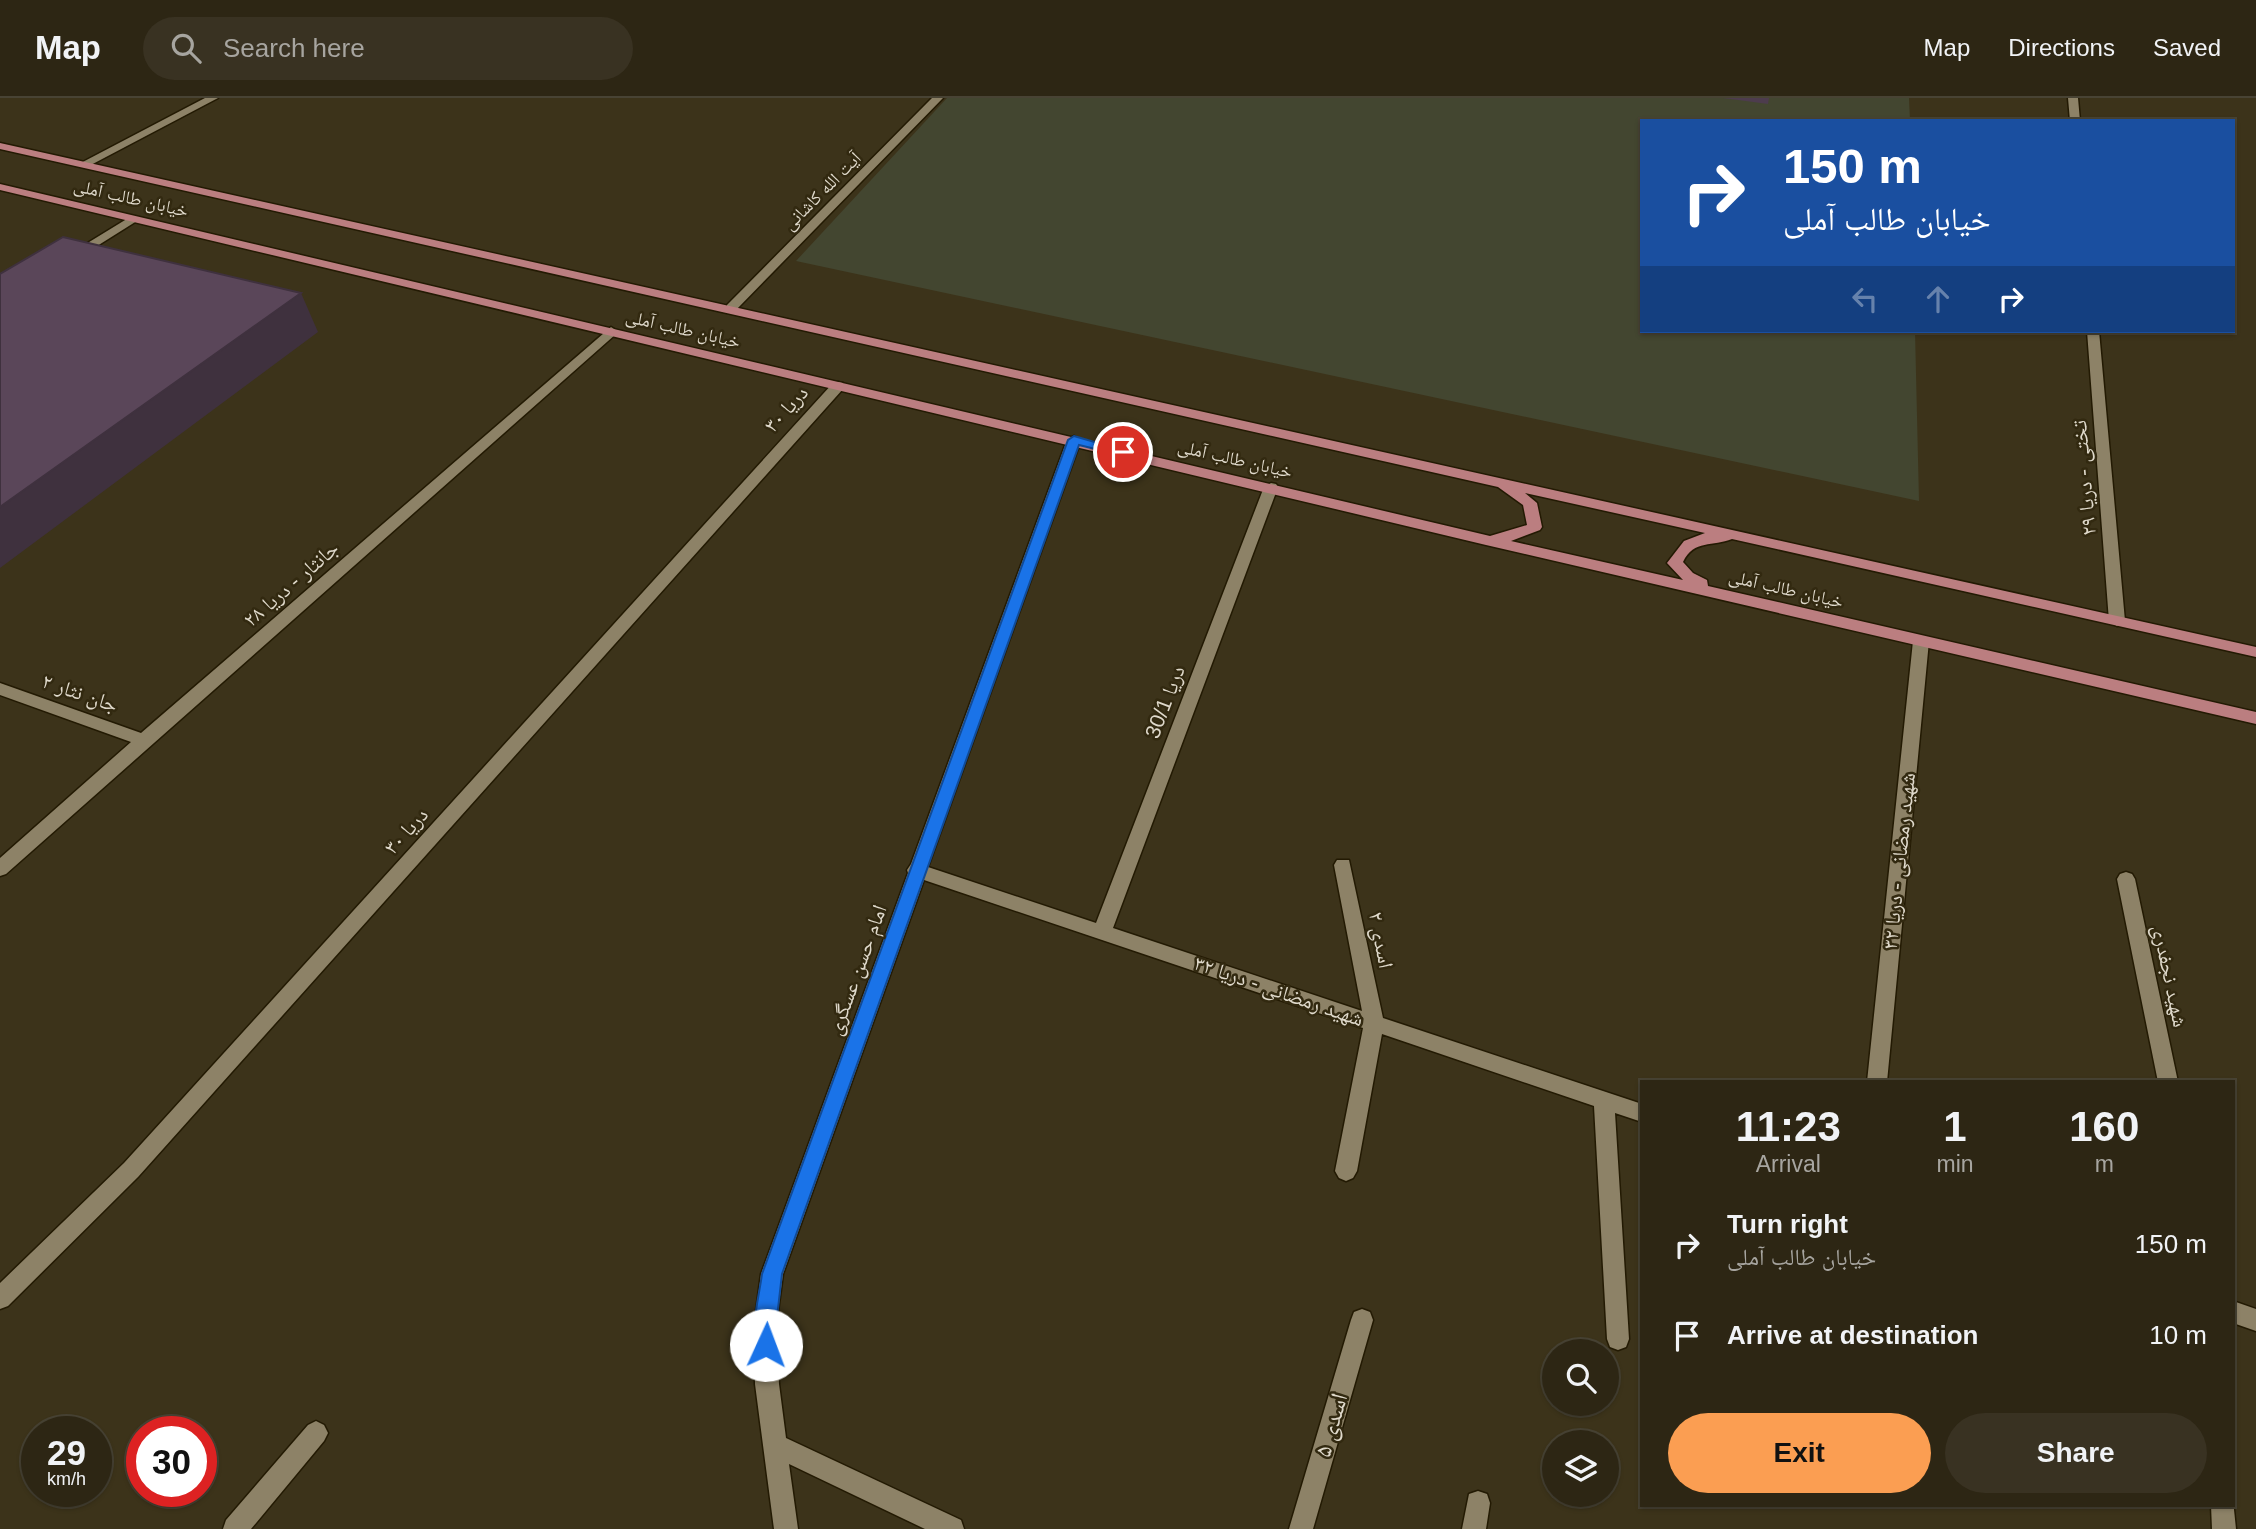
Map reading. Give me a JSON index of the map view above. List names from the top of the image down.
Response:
{
  "streets": {
    "main road": ["خیابان طالب آملی"],
    "street": [
      "آیت الله کاشانی",
      "دریا ۳۰",
      "تختی - دریا ۲۹",
      "جانثار - دریا ۲۸",
      "جان نثار ۲",
      "دریا 30/1",
      "شهید رمضانی - دریا ۳۲",
      "اسدی ۲",
      "امام حسن عسگری",
      "شهید نجفدری",
      "اسدی ۵"
    ]
  },
  "crossings": [
    ["آیت الله کاشانی", "خیابان طالب آملی"],
    ["خیابان طالب آملی", "دریا ۳۰"],
    ["خیابان طالب آملی", "تختی - دریا ۲۹"],
    ["خیابان طالب آملی", "جانثار - دریا ۲۸"],
    ["خیابان طالب آملی", "دریا 30/1"],
    ["خیابان طالب آملی", "شهید رمضانی - دریا ۳۲"],
    ["خیابان طالب آملی", "امام حسن عسگری"],
    ["جانثار - دریا ۲۸", "جان نثار ۲"],
    ["دریا 30/1", "شهید رمضانی - دریا ۳۲"],
    ["شهید رمضانی - دریا ۳۲", "اسدی ۲"],
    ["شهید رمضانی - دریا ۳۲", "امام حسن عسگری"]
  ],
  "page": {
    "header": "Map",
    "search": "Search here",
    "nav": ["Map", "Directions", "Saved"],
    "turn": ["150 m", "خیابان طالب آملی"],
    "eta": [
      "11:23",
      "Arrival",
      "1",
      "min",
      "160",
      "m"
    ],
    "list": [
      {
        "name": "Turn right",
        "note": "خیابان طالب آملی",
        "value": "150 m"
      },
      {
        "name": "Arrive at destination",
        "value": "10 m"
      }
    ],
    "buttons": ["Exit", "Share"],
    "speed": "29 km/h",
    "limit": "30"
  }
}
